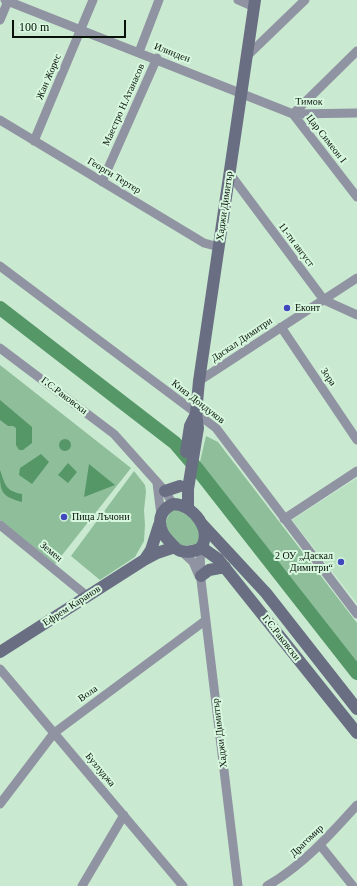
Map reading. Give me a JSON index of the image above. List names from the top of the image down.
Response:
{
  "streets": {
    "street": [
      "Илинден",
      "Жан Жорес",
      "Тимок",
      "Маестро Н.Атанасов",
      "Цар Симеон I",
      "Георги Тертер",
      "Хаджи Димитър",
      "11-ти август",
      "Даскал Димитри",
      "Зора",
      "Г.С.Раковски",
      "Княз Дондуков",
      "Земен",
      "Ефрем Каранов",
      "Вола",
      "Бузлуджа",
      "Драгомир"
    ]
  },
  "crossings": [
    ["Илинден", "Жан Жорес"],
    ["Илинден", "Тимок"],
    ["Илинден", "Маестро Н.Атанасов"],
    ["Илинден", "Хаджи Димитър"],
    ["Жан Жорес", "Георги Тертер"],
    ["Тимок", "Цар Симеон I"],
    ["Тимок", "Хаджи Димитър"],
    ["Маестро Н.Атанасов", "Георги Тертер"],
    ["Георги Тертер", "Хаджи Димитър"],
    ["Хаджи Димитър", "11-ти август"],
    ["Хаджи Димитър", "Даскал Димитри"],
    ["Хаджи Димитър", "Княз Дондуков"],
    ["Хаджи Димитър", "Вола"],
    ["11-ти август", "Даскал Димитри"],
    ["Даскал Димитри", "Зора"],
    ["Г.С.Раковски", "Ефрем Каранов"],
    ["Земен", "Ефрем Каранов"],
    ["Вола", "Бузлуджа"]
  ],
  "places": ["Еконт", "Пица Лъчони", "2 ОУ „Даскал Димитри“"],
  "scale_bar": "100 m"
}
